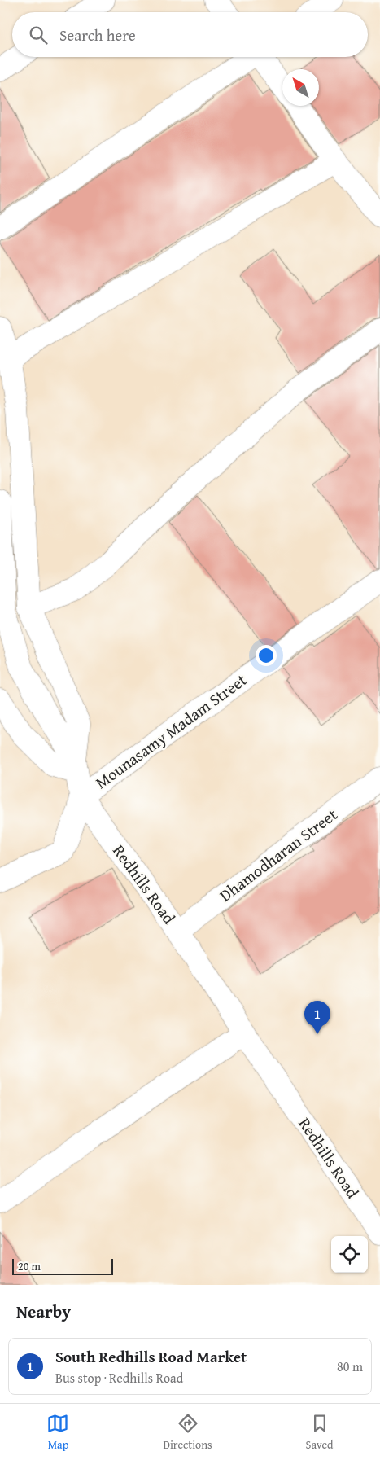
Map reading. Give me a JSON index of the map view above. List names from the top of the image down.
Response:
{
  "streets": {
    "street": ["Mounasamy Madam Street", "Dhamodharan Street", "Redhills Road"]
  },
  "crossings": [
    ["Mounasamy Madam Street", "Redhills Road"],
    ["Dhamodharan Street", "Redhills Road"]
  ],
  "scale_bar": "20 m",
  "north": "top left",
  "page": {
    "search": "Search here",
    "pins": "1",
    "scale": "20 m",
    "heading": "Nearby",
    "list": [
      {
        "mark": "1",
        "name": "South Redhills Road Market",
        "note": "Bus stop · Redhills Road",
        "value": "80 m"
      }
    ],
    "nav": ["Map", "Directions", "Saved"]
  }
}
